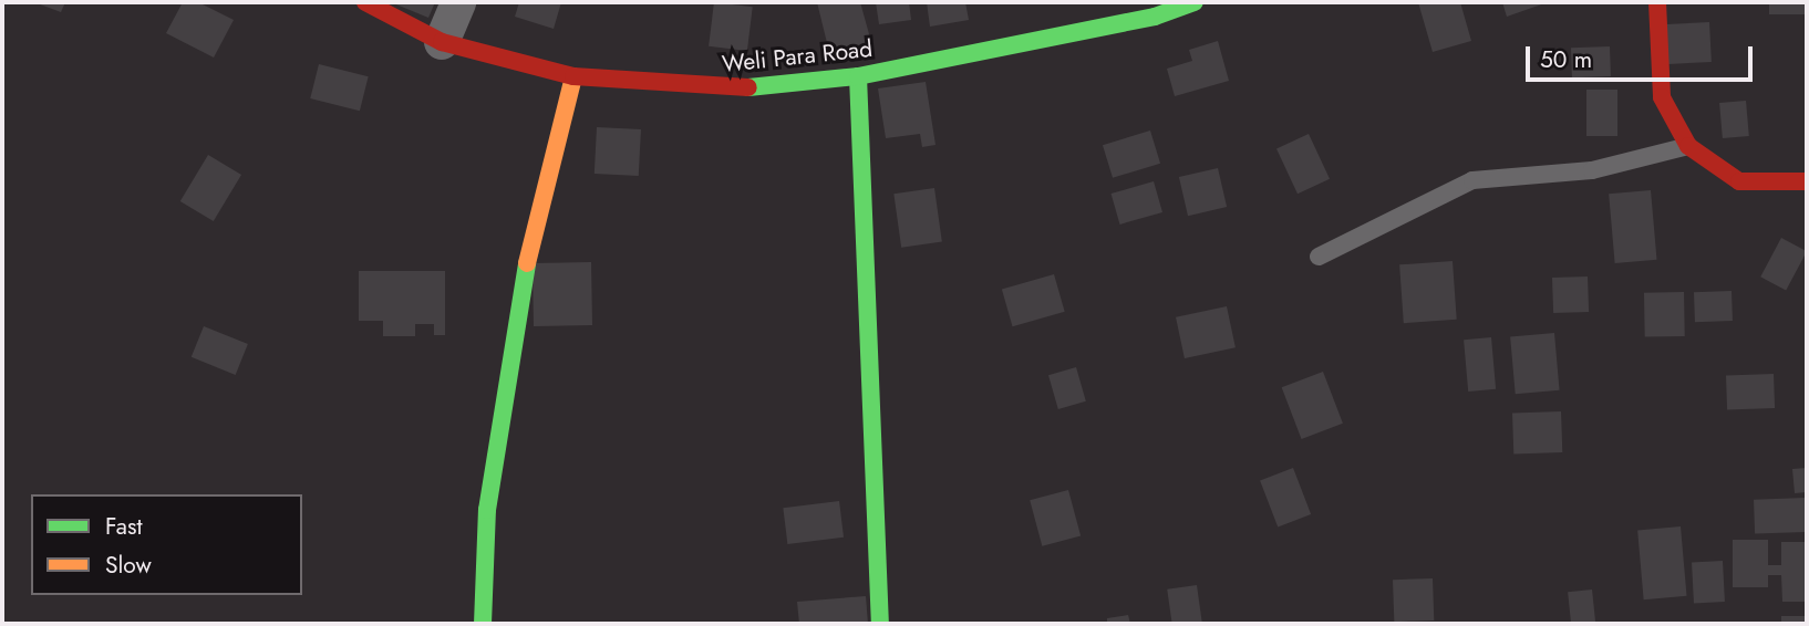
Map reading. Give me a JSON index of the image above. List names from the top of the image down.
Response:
{
  "streets": {
    "street": ["Weli Para Road"]
  },
  "legend": ["Fast", "Slow"],
  "scale_bar": "50 m"
}
